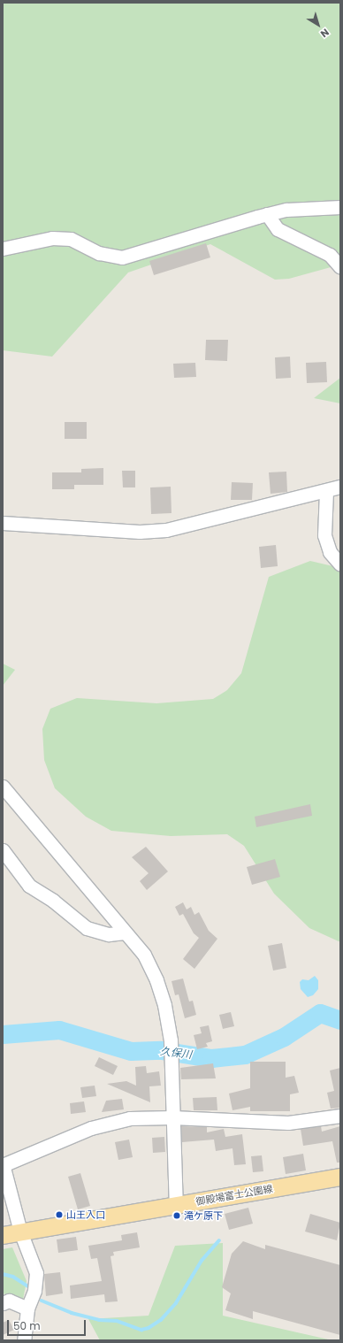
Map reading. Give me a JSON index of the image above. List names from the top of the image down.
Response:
{
  "streets": {
    "main road": ["御殿場富士公園線"]
  },
  "water": ["久保川"],
  "places": ["山王入口", "滝ケ原下"],
  "scale_bar": "50 m",
  "north": "bottom right"
}
